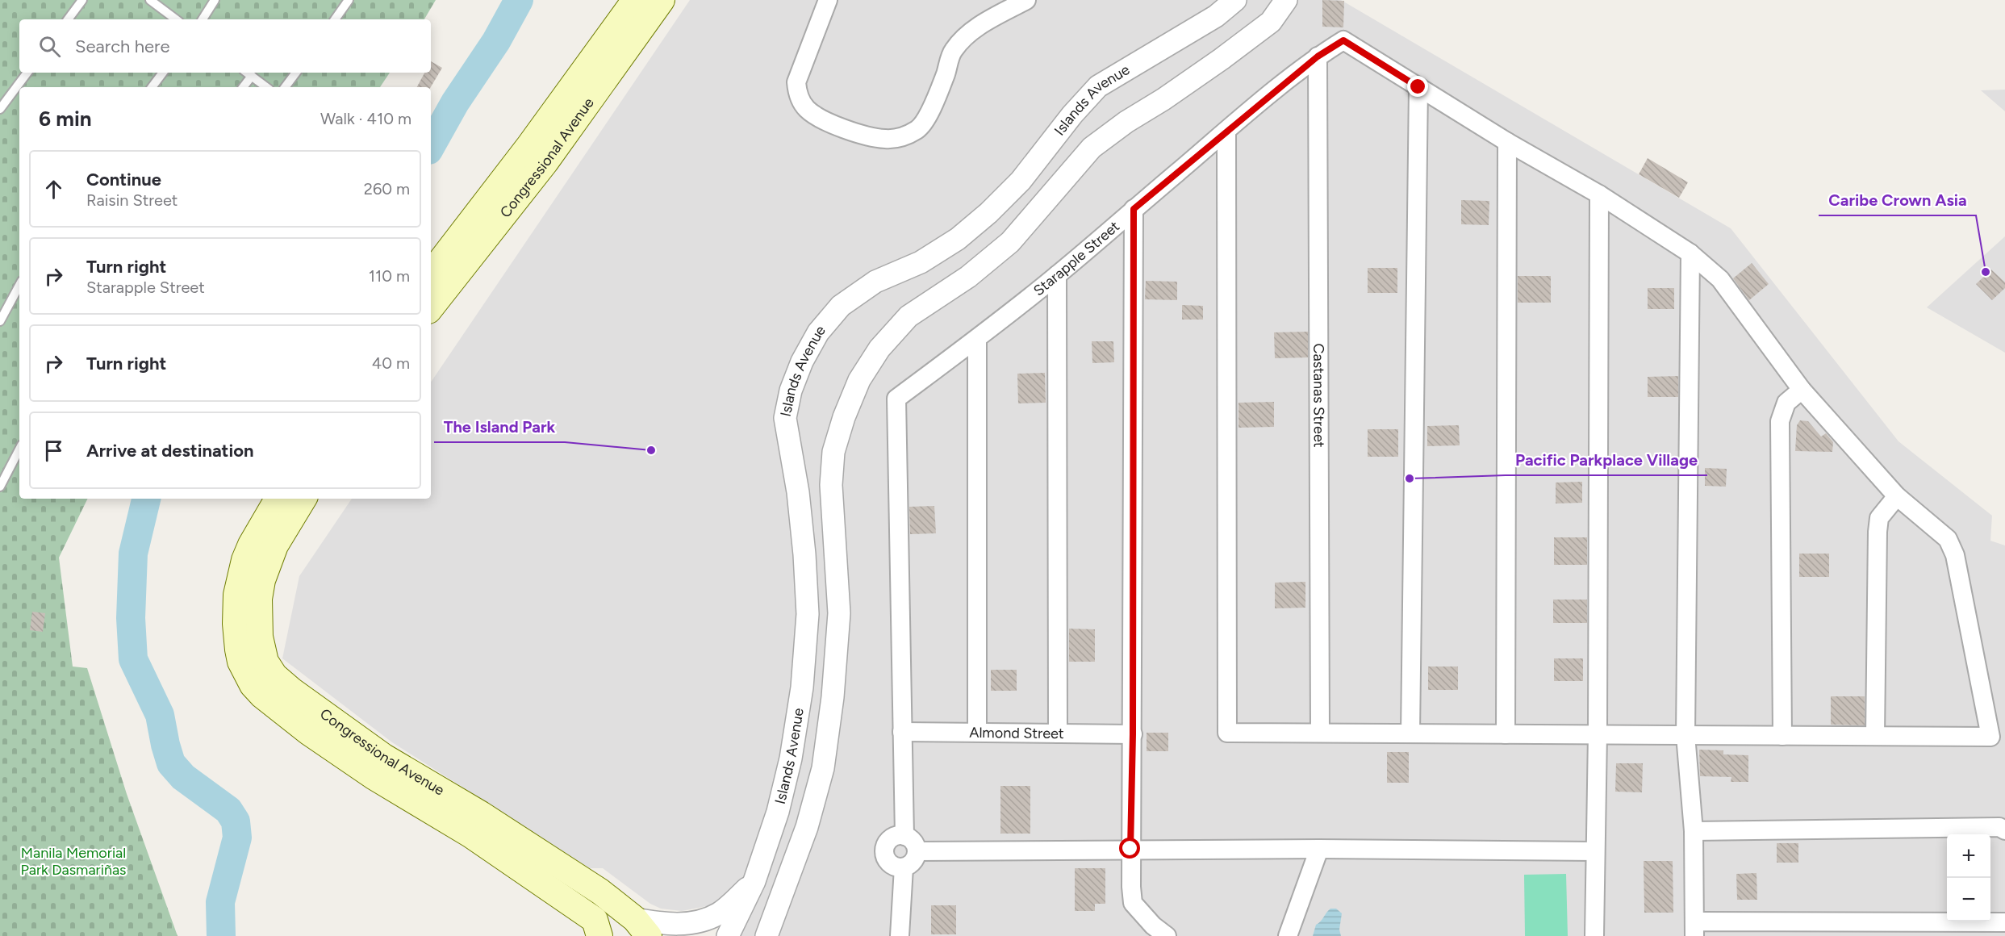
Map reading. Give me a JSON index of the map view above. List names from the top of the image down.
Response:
{
  "streets": {
    "main road": ["Congressional Avenue"],
    "street": [
      "Islands Avenue",
      "Starapple Street",
      "Castanas Street",
      "Almond Street"
    ]
  },
  "crossings": [
    ["Starapple Street", "Castanas Street"],
    ["Starapple Street", "Almond Street"]
  ],
  "parks": ["Manila Memorial Park Dasmariñas"],
  "places": ["Caribe Crown Asia", "The Island Park", "Pacific Parkplace Village"],
  "page": {
    "search": "Search here",
    "heading": ["6 min", "Walk · 410 m"],
    "list": [
      ["Continue", "Raisin Street", "260 m"],
      ["Turn right", "Starapple Street", "110 m"],
      ["Turn right", "40 m"],
      "Arrive at destination"
    ],
    "map_buttons": ["+", "−"]
  }
}
